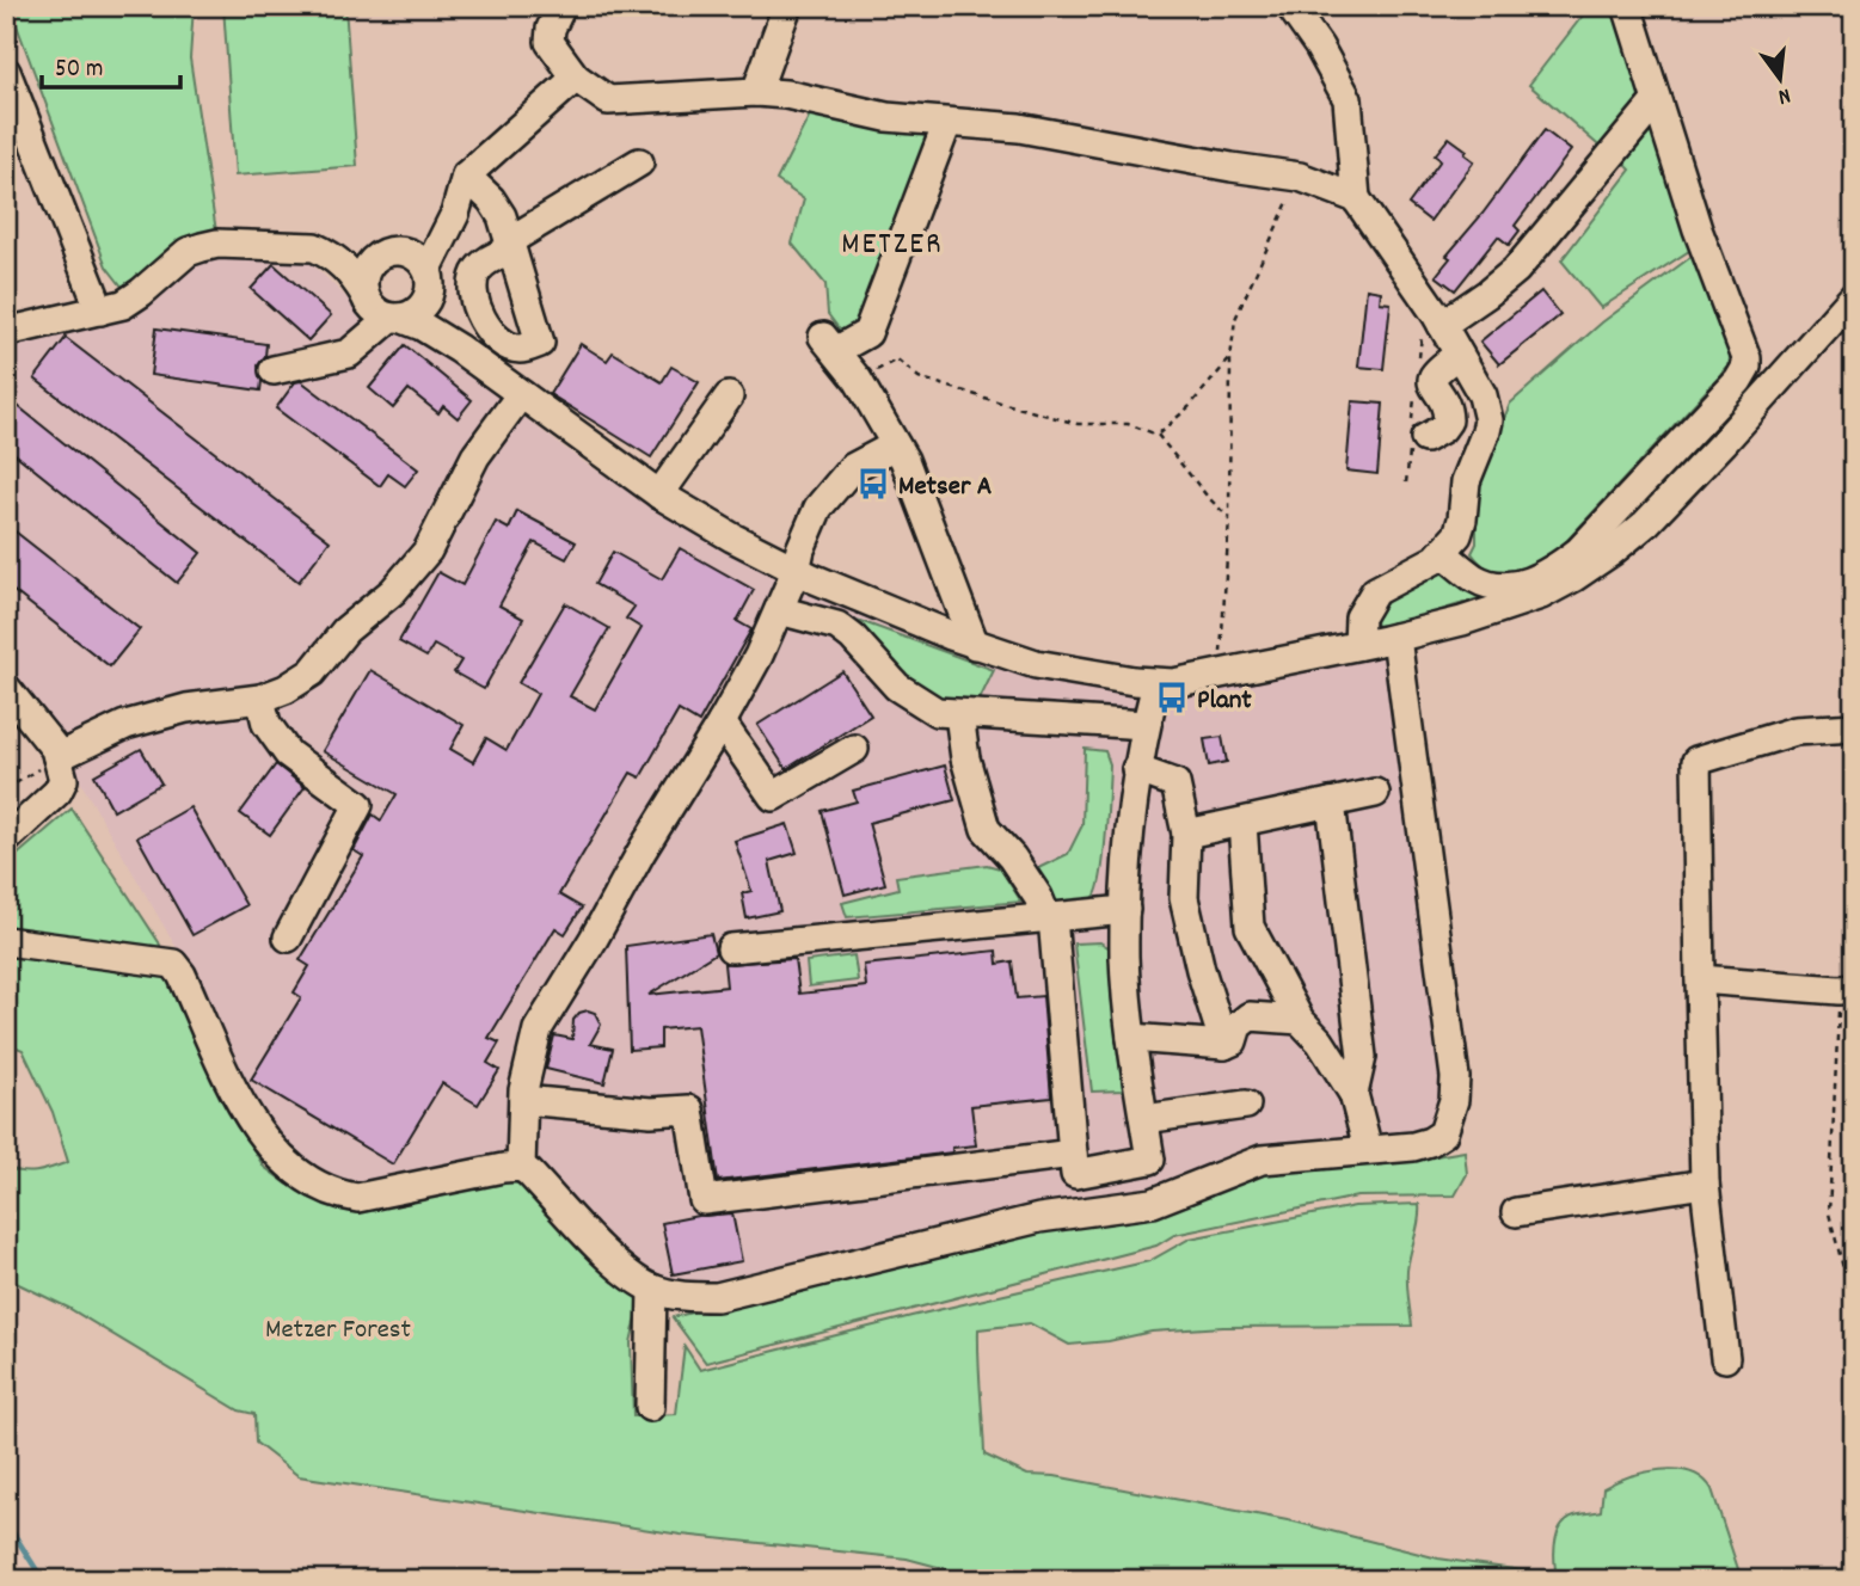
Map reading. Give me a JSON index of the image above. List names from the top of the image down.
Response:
{
  "districts": ["METZER"],
  "parks": ["Metzer Forest"],
  "places": {
    "bus stop": ["Metser A", "Plant"]
  },
  "scale_bar": "50 m",
  "north": "bottom"
}
